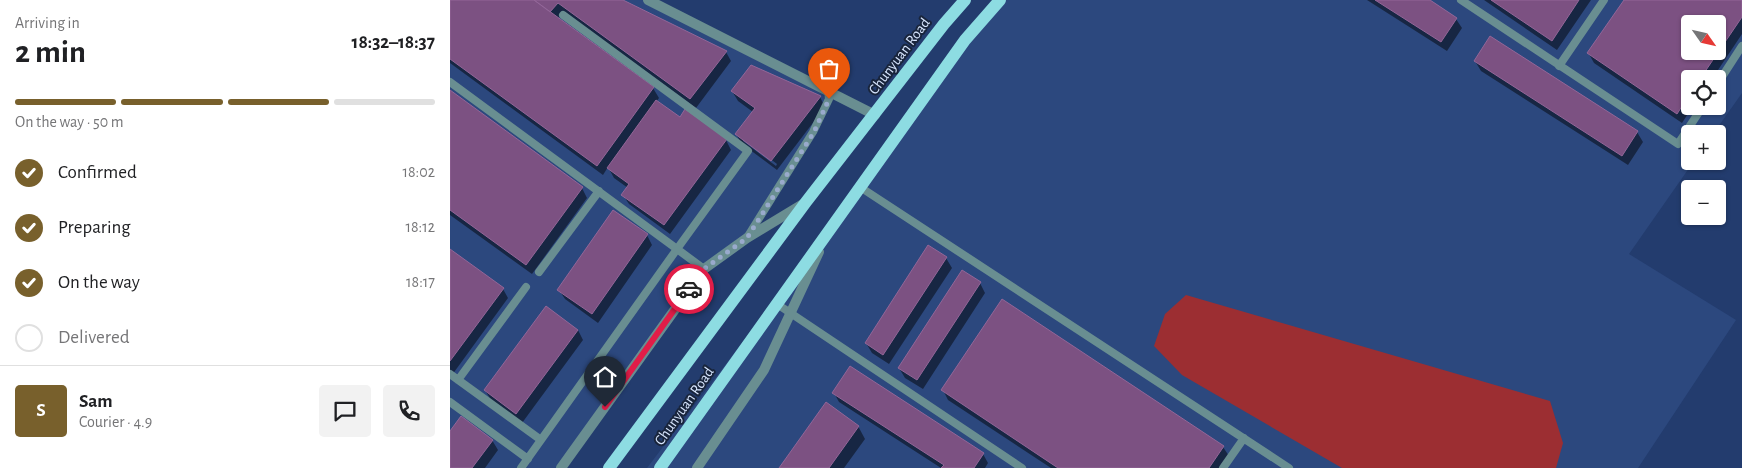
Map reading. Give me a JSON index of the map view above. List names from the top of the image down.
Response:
{
  "streets": {
    "main road": ["Chunyuan Road"]
  },
  "north": "bottom right",
  "page": {
    "heading": ["2 min", "Arriving in", "18:32–18:37"],
    "panel": ["Sam", "Courier · 4.9"],
    "map_buttons": ["+", "−"],
    "bar": "On the way · 50 m",
    "list": [
      ["Confirmed", "18:02"],
      ["Preparing", "18:12"],
      ["On the way", "18:17"],
      "Delivered"
    ],
    "round": "S"
  }
}
